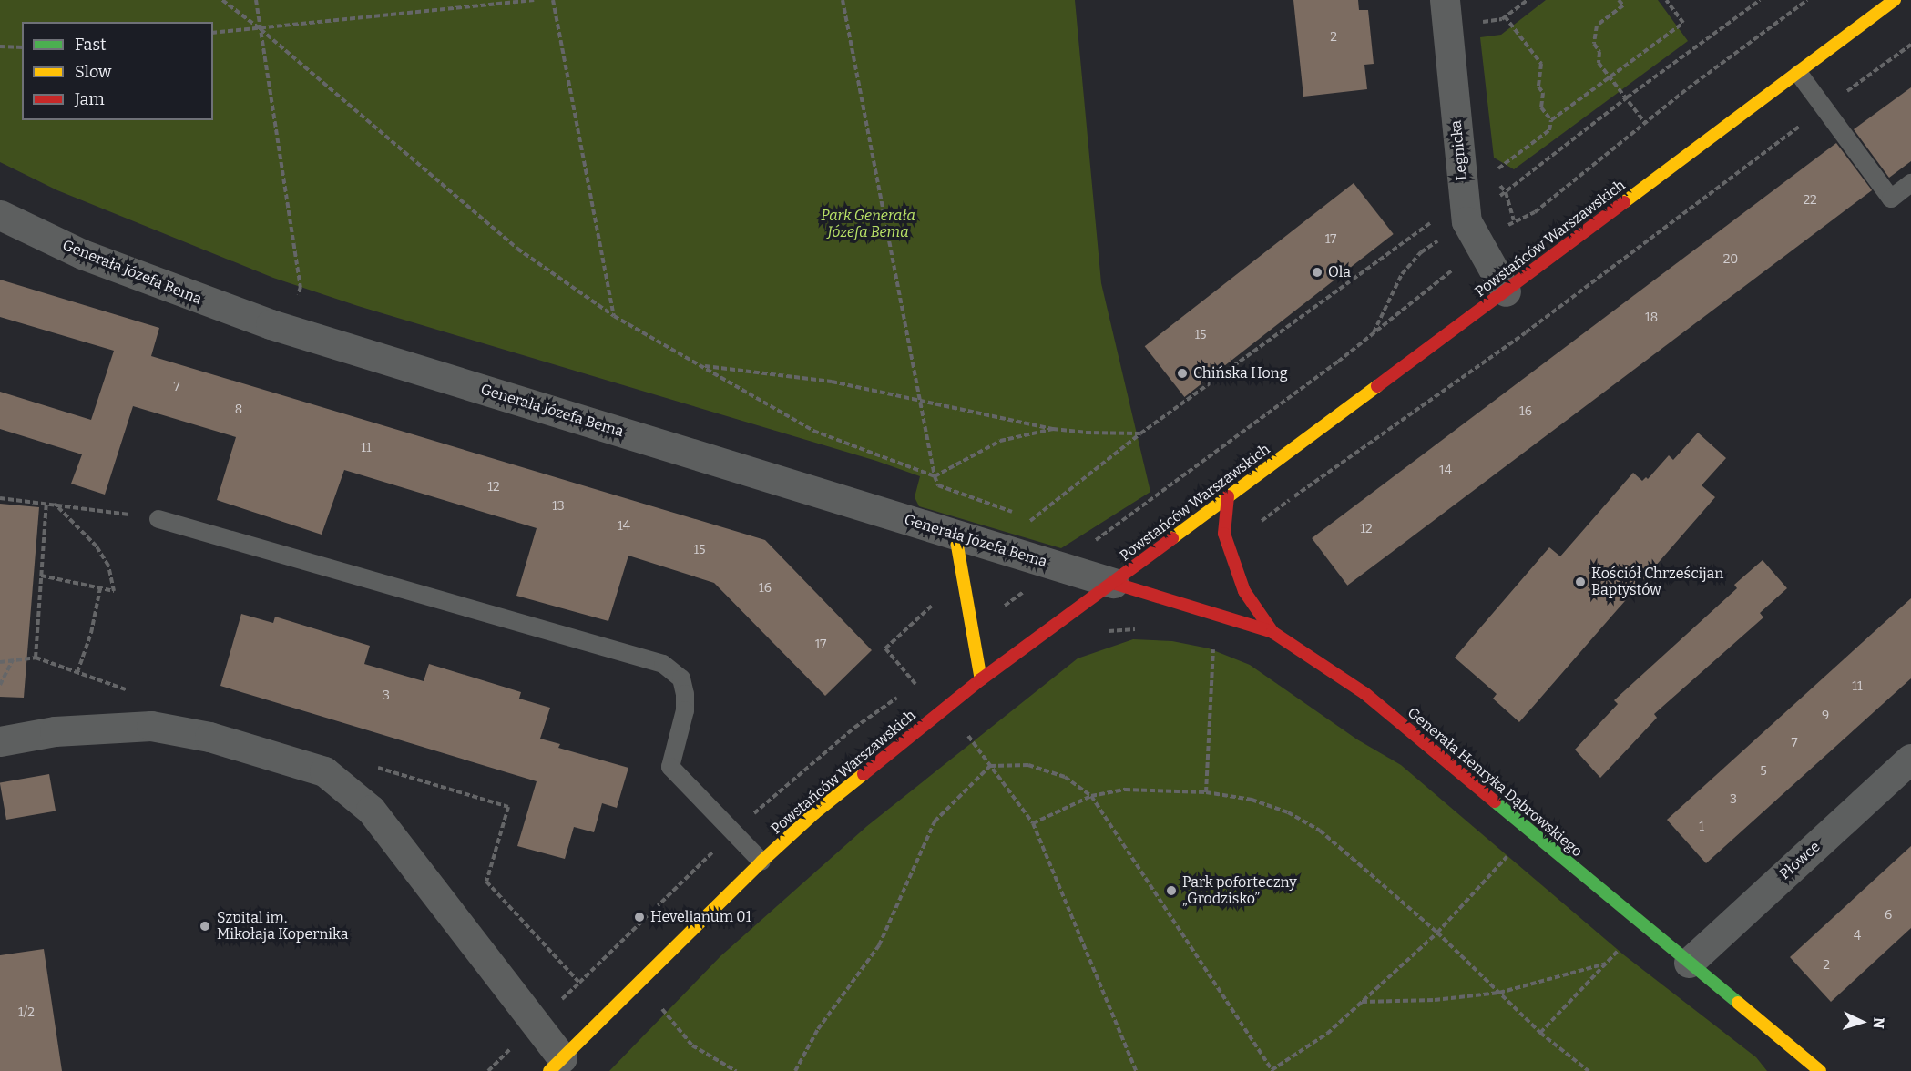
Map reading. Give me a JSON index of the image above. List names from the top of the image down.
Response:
{
  "streets": {
    "street": [
      "Legnicka",
      "Powstańców Warszawskich",
      "Generała Józefa Bema",
      "Generała Henryka Dąbrowskiego",
      "Płowce"
    ]
  },
  "crossings": [
    ["Legnicka", "Powstańców Warszawskich"],
    ["Powstańców Warszawskich", "Generała Józefa Bema"],
    ["Powstańców Warszawskich", "Generała Henryka Dąbrowskiego"],
    ["Generała Józefa Bema", "Generała Henryka Dąbrowskiego"],
    ["Generała Henryka Dąbrowskiego", "Płowce"]
  ],
  "parks": ["Park Generała Józefa Bema"],
  "places": [
    "Ola",
    "Chińska Hong",
    "Kościół Chrześcijan Baptystów",
    "Park poforteczny „Grodzisko”",
    "Hevelianum 01",
    "Szpital im. Mikołaja Kopernika"
  ],
  "house_numbers": [
    "2",
    "22",
    "17",
    "20",
    "18",
    "15",
    "7",
    "8",
    "16",
    "11",
    "14",
    "12",
    "13",
    "14",
    "12",
    "15",
    "16",
    "17",
    "11",
    "3",
    "9",
    "7",
    "5",
    "3",
    "1",
    "6",
    "4",
    "2",
    "1/2"
  ],
  "legend": ["Fast", "Slow", "Jam"],
  "north": "right"
}
